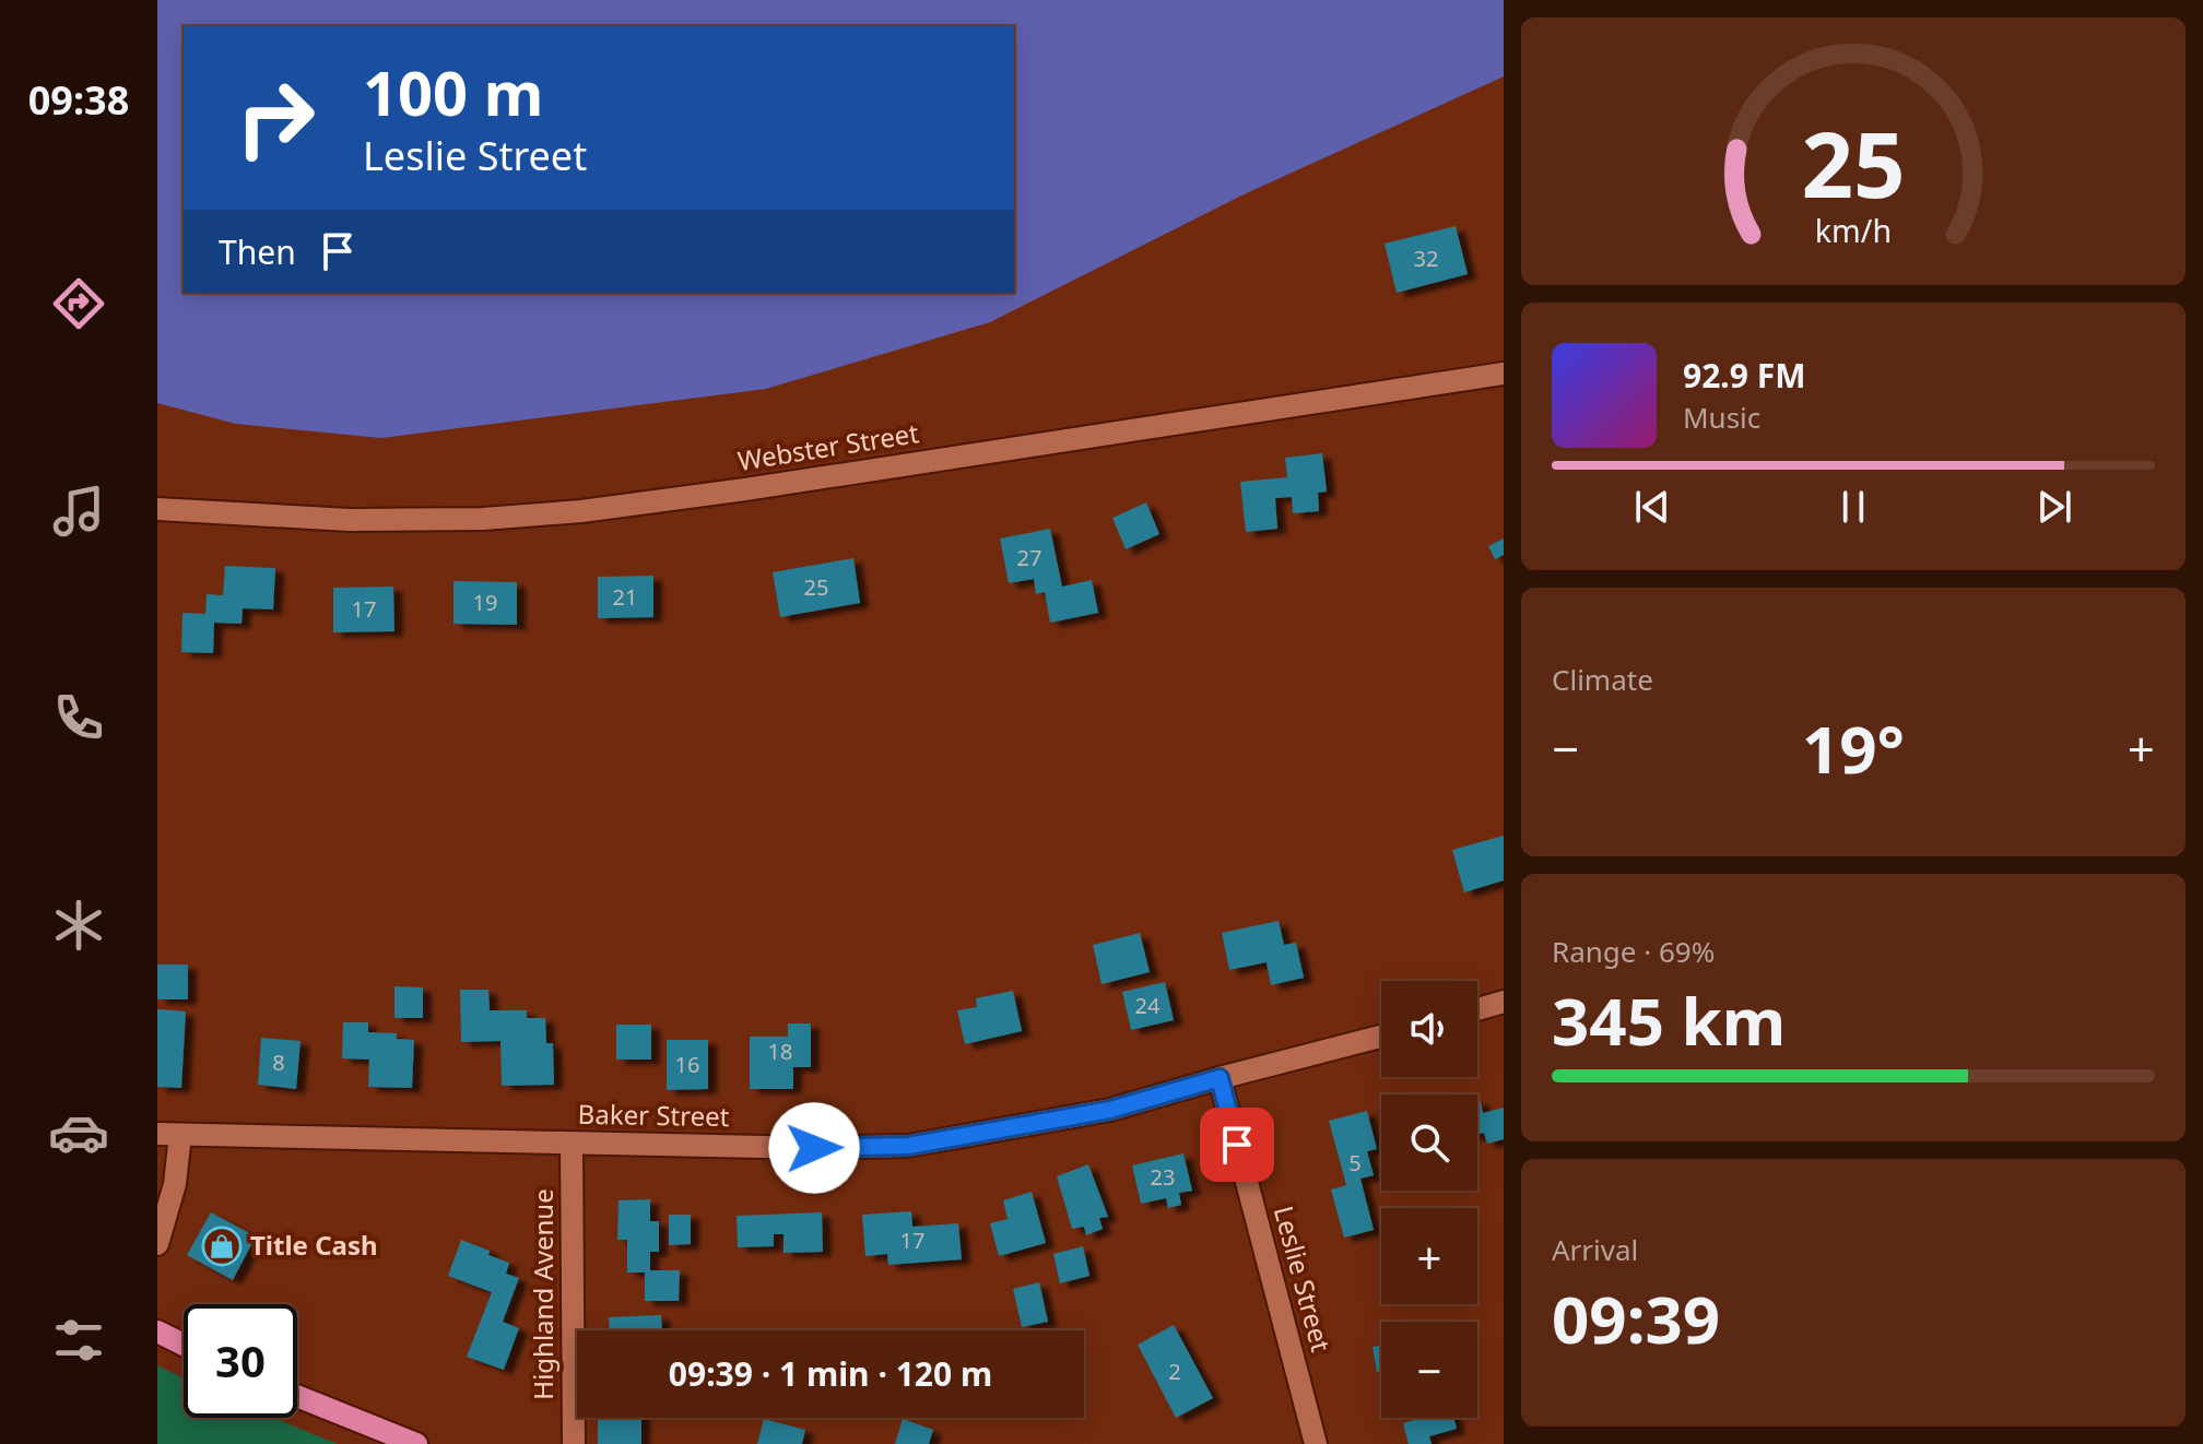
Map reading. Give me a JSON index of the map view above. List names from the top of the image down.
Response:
{
  "streets": {
    "street": [
      "Webster Street",
      "Baker Street",
      "Leslie Street",
      "Highland Avenue"
    ]
  },
  "crossings": [
    ["Baker Street", "Leslie Street"],
    ["Baker Street", "Highland Avenue"]
  ],
  "places": {
    "shop": ["Title Cash"]
  },
  "house_numbers": [
    "32",
    "27",
    "25",
    "21",
    "19",
    "17",
    "24",
    "18",
    "8",
    "16",
    "5",
    "23",
    "17",
    "2"
  ],
  "page": {
    "tabs": "09:38",
    "turn": ["100 m", "Leslie Street"],
    "then": "Then",
    "song": ["92.9 FM", "Music"],
    "tile": [
      "Climate",
      ["Range · 69%", "345 km"],
      ["Arrival", "09:39"]
    ],
    "heat": ["−", "19°", "+"],
    "map_buttons": ["+", "−"],
    "limit": "30",
    "trip": "09:39 · 1 min · 120 m",
    "gauge": ["25", "km/h"]
  }
}
